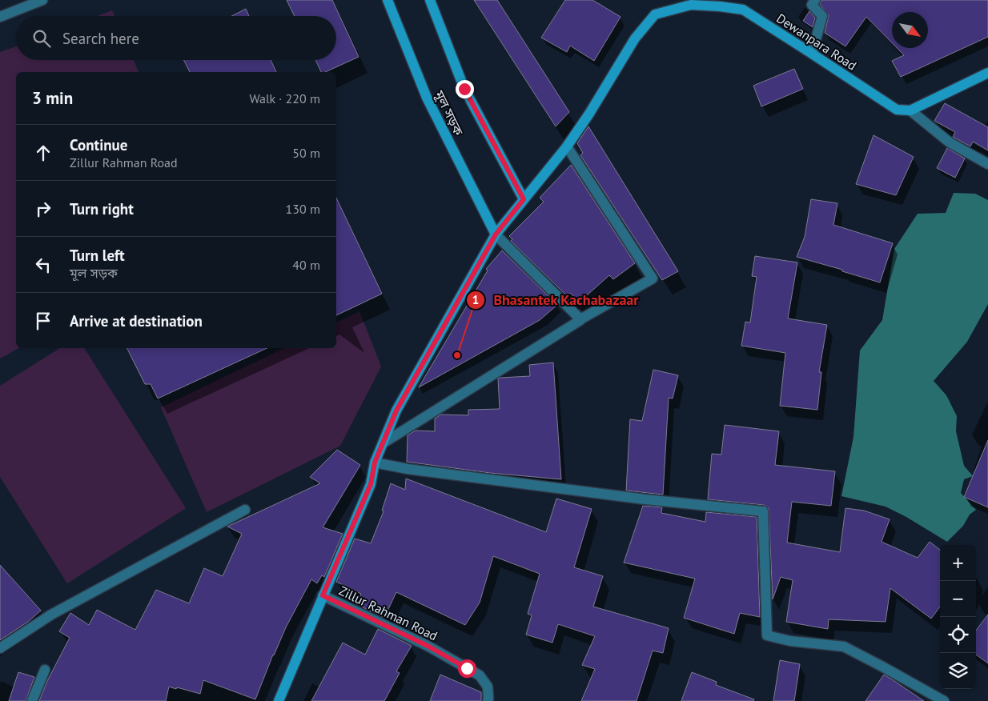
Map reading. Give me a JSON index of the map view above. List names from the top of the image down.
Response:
{
  "streets": {
    "street": ["Dewanpara Road", "মূল সড়ক", "Zillur Rahman Road"]
  },
  "crossings": [
    ["Dewanpara Road", "মূল সড়ক"],
    ["Dewanpara Road", "Zillur Rahman Road"]
  ],
  "places": ["Bhasantek Kachabazaar"],
  "north": "bottom right",
  "page": {
    "search": "Search here",
    "heading": ["3 min", "Walk · 220 m"],
    "list": [
      ["Continue", "Zillur Rahman Road", "50 m"],
      ["Turn right", "130 m"],
      ["Turn left", "মূল সড়ক", "40 m"],
      "Arrive at destination"
    ],
    "map_buttons": ["+", "−"]
  }
}
